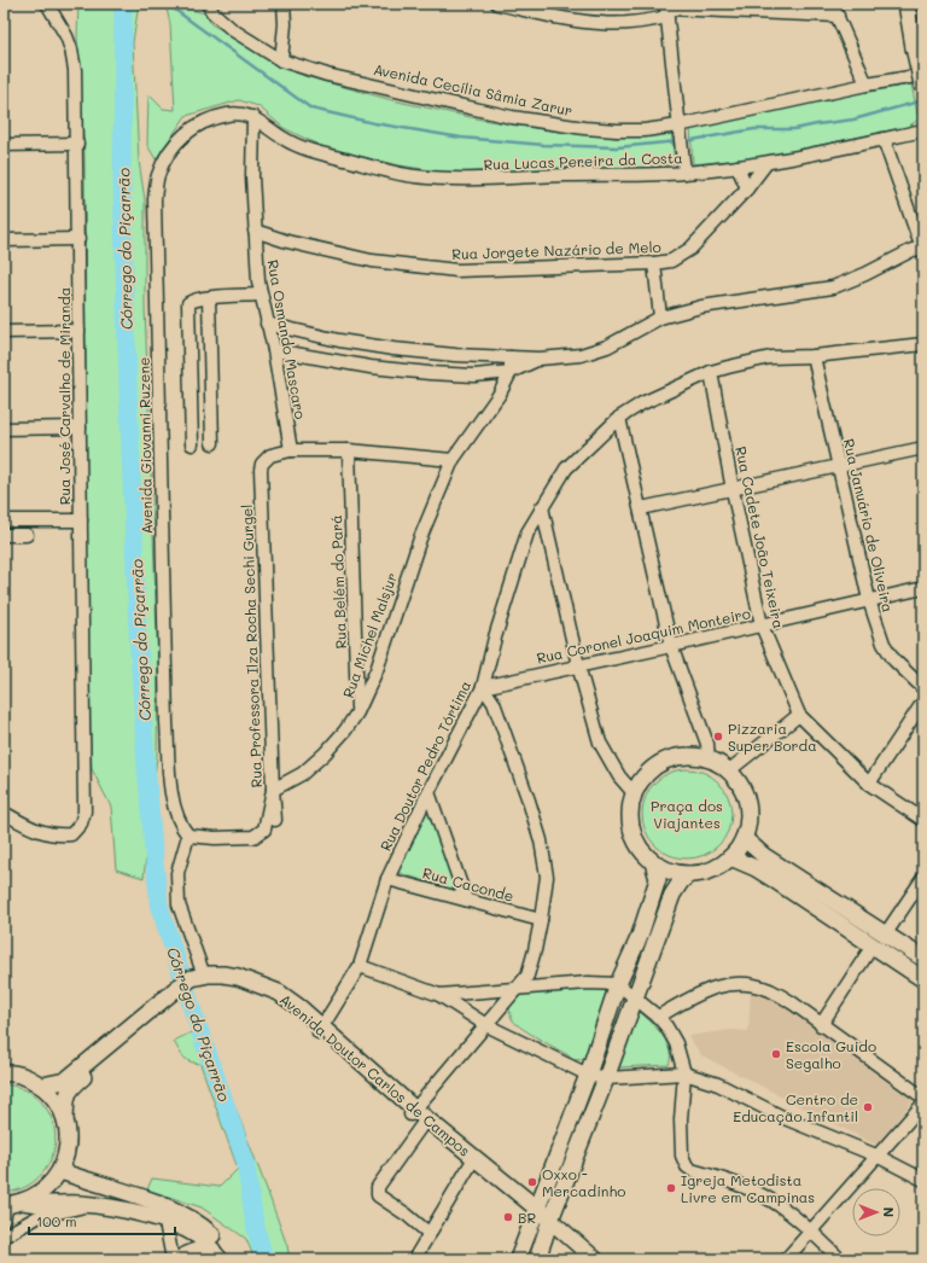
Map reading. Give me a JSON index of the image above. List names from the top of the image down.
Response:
{
  "streets": {
    "main road": ["Avenida Doutor Carlos de Campos"],
    "street": [
      "Avenida Cecília Sâmia Zarur",
      "Rua Lucas Pereira da Costa",
      "Rua Jorgete Nazário de Melo",
      "Rua Osmando Mascaro",
      "Rua José Carvalho de Miranda",
      "Avenida Giovanni Ruzene",
      "Rua Januário de Oliveira",
      "Rua Cadete João Teixeira",
      "Rua Belém do Pará",
      "Rua Michel Malsjur",
      "Rua Coronel Joaquim Monteiro",
      "Rua Professora Ilza Rocha Sechi Gurgel",
      "Rua Doutor Pedro Tórtima",
      "Rua Caconde"
    ]
  },
  "crossings": [
    ["Rua Lucas Pereira da Costa", "Rua Jorgete Nazário de Melo"],
    ["Rua Lucas Pereira da Costa", "Rua Osmando Mascaro"],
    ["Rua Lucas Pereira da Costa", "Avenida Giovanni Ruzene"],
    ["Rua Jorgete Nazário de Melo", "Rua Osmando Mascaro"],
    ["Rua Osmando Mascaro", "Avenida Giovanni Ruzene"],
    ["Rua Osmando Mascaro", "Rua Professora Ilza Rocha Sechi Gurgel"],
    ["Rua Januário de Oliveira", "Rua Coronel Joaquim Monteiro"],
    ["Rua Januário de Oliveira", "Rua Doutor Pedro Tórtima"],
    ["Rua Cadete João Teixeira", "Rua Coronel Joaquim Monteiro"],
    ["Rua Cadete João Teixeira", "Rua Doutor Pedro Tórtima"],
    ["Rua Belém do Pará", "Rua Michel Malsjur"],
    ["Rua Michel Malsjur", "Rua Professora Ilza Rocha Sechi Gurgel"],
    ["Rua Coronel Joaquim Monteiro", "Rua Doutor Pedro Tórtima"],
    ["Rua Doutor Pedro Tórtima", "Rua Caconde"],
    ["Rua Doutor Pedro Tórtima", "Avenida Doutor Carlos de Campos"]
  ],
  "water": ["Córrego do Piçarrão"],
  "parks": ["Praça dos Viajantes"],
  "places": [
    "Pizzaria Super Borda",
    "Escola Guido Segalho",
    "Centro de Educação Infantil",
    "Oxxo - Mercadinho",
    "Igreja Metodista Livre em Campinas",
    "BR"
  ],
  "scale_bar": "100 m",
  "north": "right"
}
